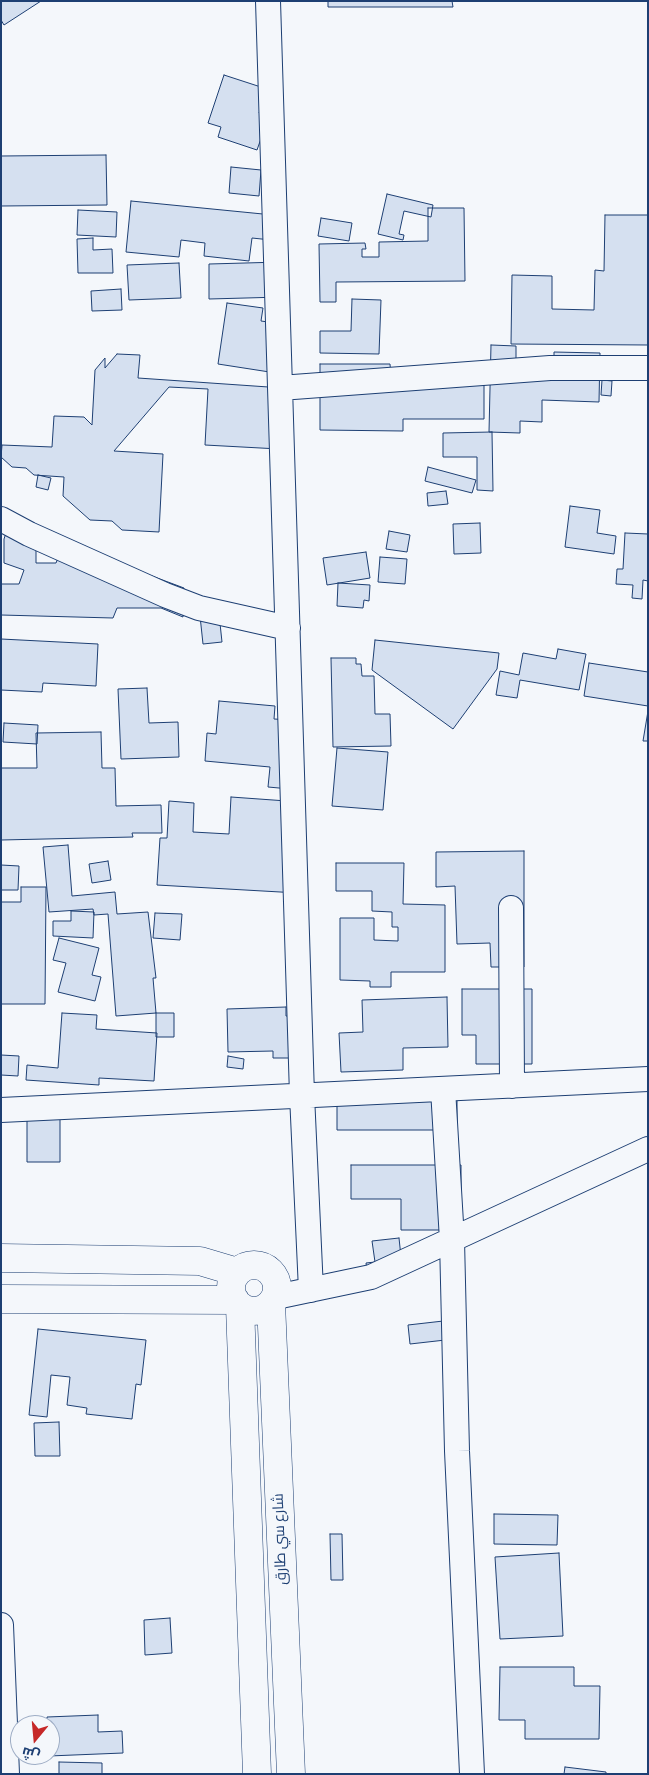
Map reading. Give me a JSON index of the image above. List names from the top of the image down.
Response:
{
  "streets": {
    "street": ["شارع سي طارق"]
  },
  "north": "bottom"
}
